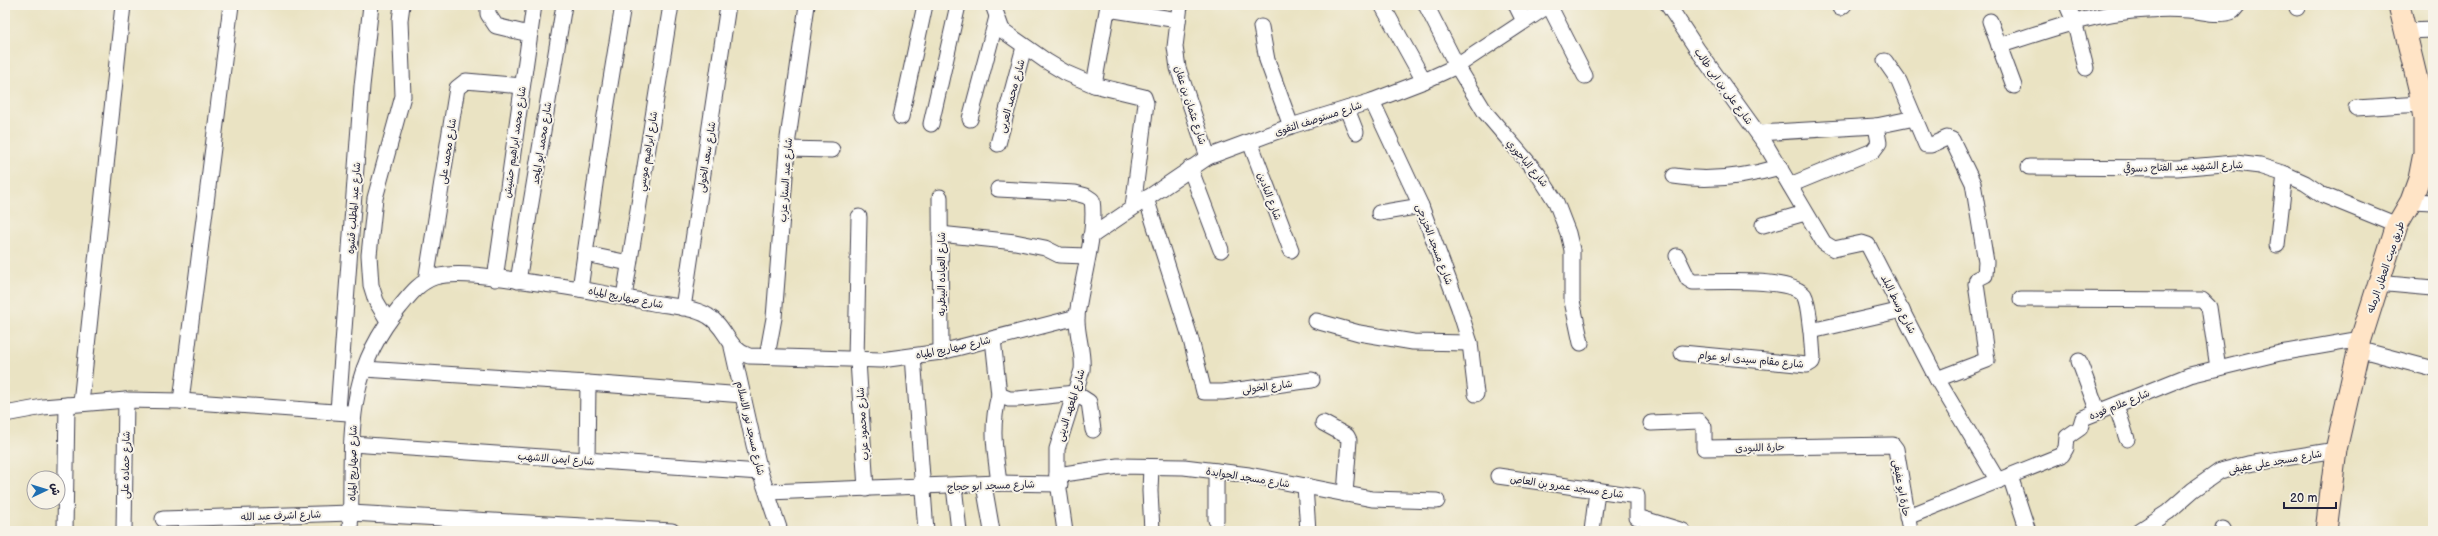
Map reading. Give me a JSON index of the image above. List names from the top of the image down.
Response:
{
  "streets": {
    "main road": ["طريق ميت العطار, الرمله"],
    "street": [
      "شارع على بن ابى طالب",
      "شارع محمد العربى",
      "شارع عثمان بن عفان",
      "شارع مستوصف التقوى",
      "شارع محمد ابراهيم حشيش",
      "شارع محمد ابو المجد",
      "شارع محمد على",
      "شارع ابراهيم موسي",
      "شارع سعد الخولى",
      "شارع الباجوري",
      "شارع الشهيد عبد الفتاح دسوقي",
      "شارع عبد الستار عزب",
      "شارع النادين",
      "شارع عبد المطلب قشوه",
      "شارع مسجد الخزرجى",
      "شارع العياده البيطريه",
      "شارع صهاريج المياه",
      "شارع وسط البلد",
      "شارع مقام سيدى ابو عوام",
      "شارع الخولى",
      "شارع علام فوده",
      "شارع المعهد الدينى",
      "شارع محمود عزب",
      "شارع مسجد نور الاسلام",
      "حارة اللبودى",
      "شارع ايمن الاشهب",
      "شارع مسجد على عفيفى",
      "شارع حماده على",
      "شارع مسجد الجوايدة",
      "شارع مسجد ابو حجاج",
      "شارع مسجد عمرو بن العاص",
      "حارة ابو عفيفى",
      "شارع اشرف عبد الله"
    ]
  },
  "crossings": [
    ["شارع على بن ابى طالب", "شارع وسط البلد"],
    ["شارع عثمان بن عفان", "شارع مستوصف التقوى"],
    ["شارع مستوصف التقوى", "شارع الباجوري"],
    ["شارع مستوصف التقوى", "شارع النادين"],
    ["شارع مستوصف التقوى", "شارع مسجد الخزرجى"],
    ["شارع مستوصف التقوى", "شارع الخولى"],
    ["شارع مستوصف التقوى", "شارع المعهد الدينى"],
    ["شارع محمد ابراهيم حشيش", "شارع محمد على"],
    ["شارع محمد ابراهيم حشيش", "شارع صهاريج المياه"],
    ["شارع محمد ابو المجد", "شارع صهاريج المياه"],
    ["شارع محمد على", "شارع صهاريج المياه"],
    ["شارع ابراهيم موسي", "شارع صهاريج المياه"],
    ["شارع سعد الخولى", "شارع صهاريج المياه"],
    ["شارع الشهيد عبد الفتاح دسوقي", "طريق ميت العطار, الرمله"],
    ["شارع عبد الستار عزب", "شارع صهاريج المياه"],
    ["طريق ميت العطار, الرمله", "شارع علام فوده"],
    ["طريق ميت العطار, الرمله", "شارع مسجد على عفيفى"],
    ["شارع العياده البيطريه", "شارع صهاريج المياه"],
    ["شارع صهاريج المياه", "شارع المعهد الدينى"],
    ["شارع صهاريج المياه", "شارع محمود عزب"],
    ["شارع صهاريج المياه", "شارع مسجد نور الاسلام"],
    ["شارع صهاريج المياه", "شارع ايمن الاشهب"],
    ["شارع صهاريج المياه", "شارع اشرف عبد الله"],
    ["شارع وسط البلد", "شارع علام فوده"],
    ["شارع علام فوده", "حارة ابو عفيفى"],
    ["شارع المعهد الدينى", "شارع مسجد الجوايدة"],
    ["شارع المعهد الدينى", "شارع مسجد ابو حجاج"],
    ["شارع مسجد نور الاسلام", "شارع ايمن الاشهب"],
    ["حارة اللبودى", "حارة ابو عفيفى"],
    ["شارع مسجد الجوايدة", "شارع مسجد ابو حجاج"]
  ],
  "scale_bar": "20 m",
  "north": "right"
}
